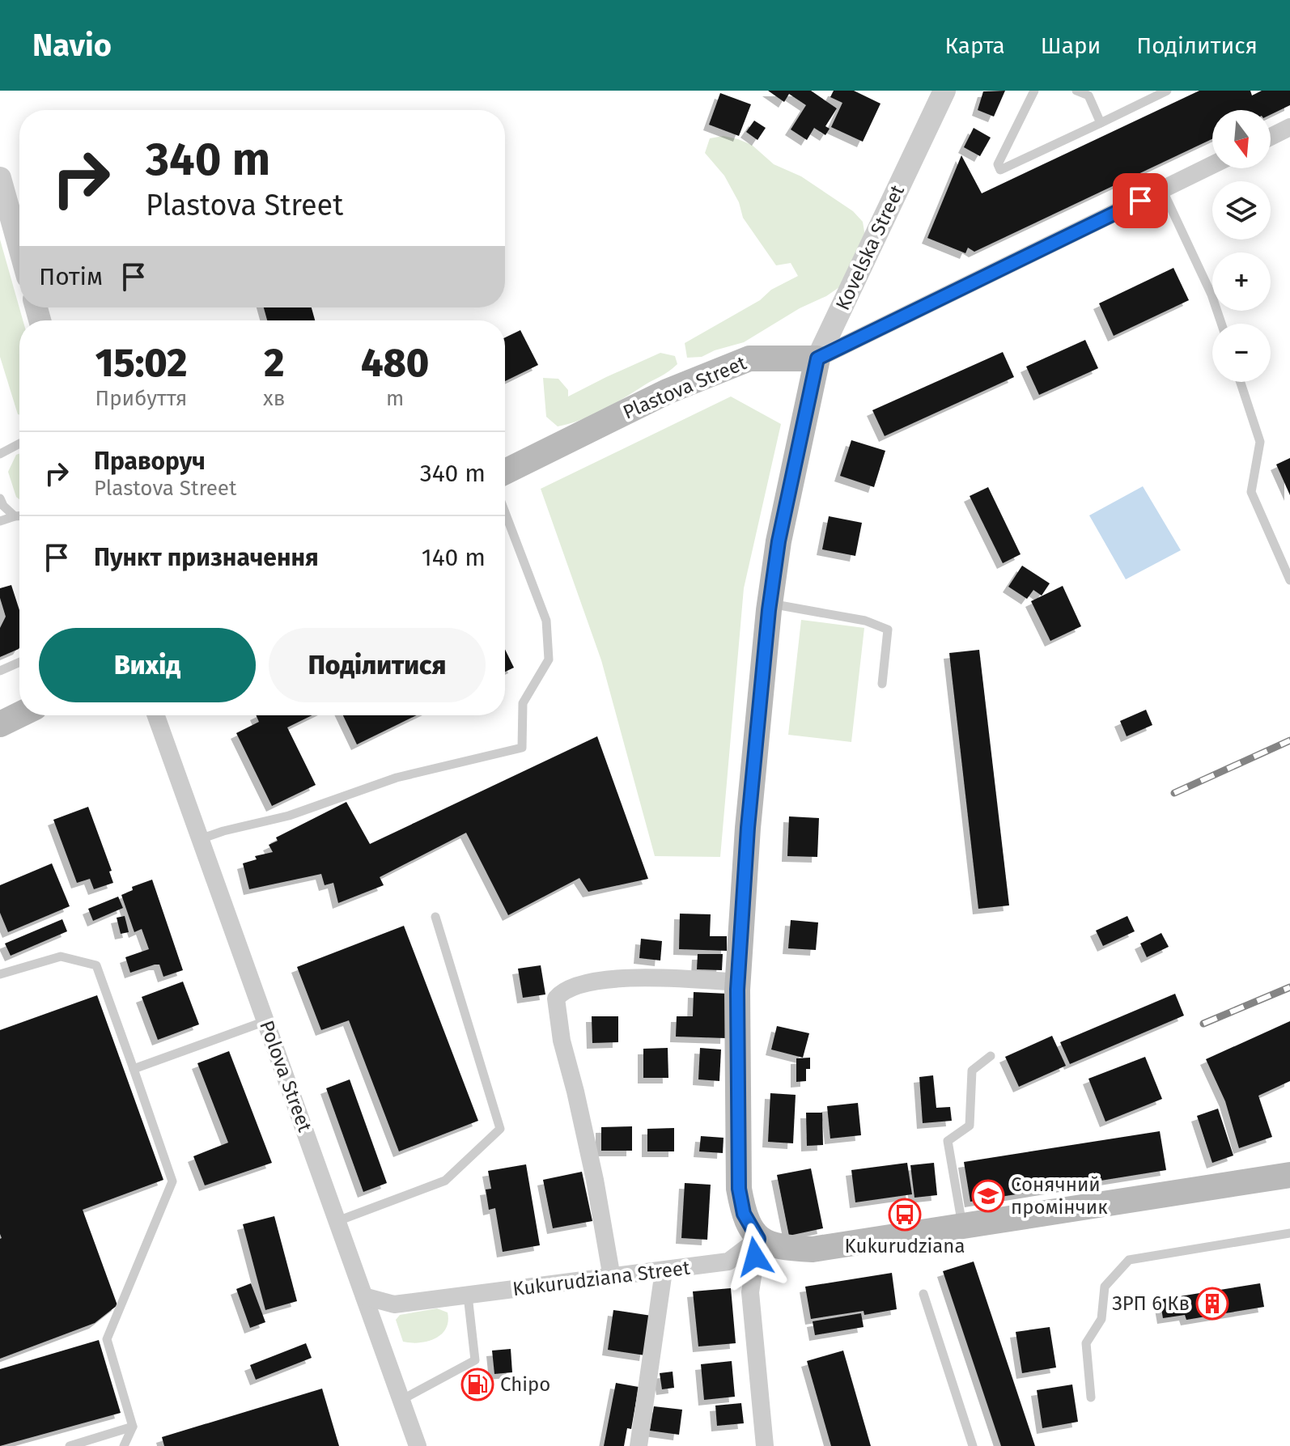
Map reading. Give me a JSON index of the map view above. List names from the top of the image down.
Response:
{
  "streets": {
    "main road": ["Kovelska Street", "Plastova Street"],
    "street": ["Polova Street", "Kukurudziana Street"]
  },
  "crossings": [
    ["Kovelska Street", "Plastova Street"],
    ["Kovelska Street", "Kukurudziana Street"],
    ["Polova Street", "Kukurudziana Street"]
  ],
  "places": {
    "school or university": ["Сонячний промінчик"],
    "bus stop": ["Kukurudziana"],
    "building": ["ЗРП 6 Кв"],
    "fuel station": ["Chipo"]
  },
  "north": "bottom",
  "page": {
    "header": "Navio",
    "nav": ["Карта", "Шари", "Поділитися"],
    "map_buttons": ["+", "−"],
    "turn": ["340 m", "Plastova Street"],
    "then": "Потім",
    "eta": [
      "15:02",
      "Прибуття",
      "2",
      "хв",
      "480",
      "m"
    ],
    "list": [
      {
        "name": "Праворуч",
        "note": "Plastova Street",
        "value": "340 m"
      },
      {
        "name": "Пункт призначення",
        "value": "140 m"
      }
    ],
    "buttons": ["Вихід", "Поділитися"]
  }
}
